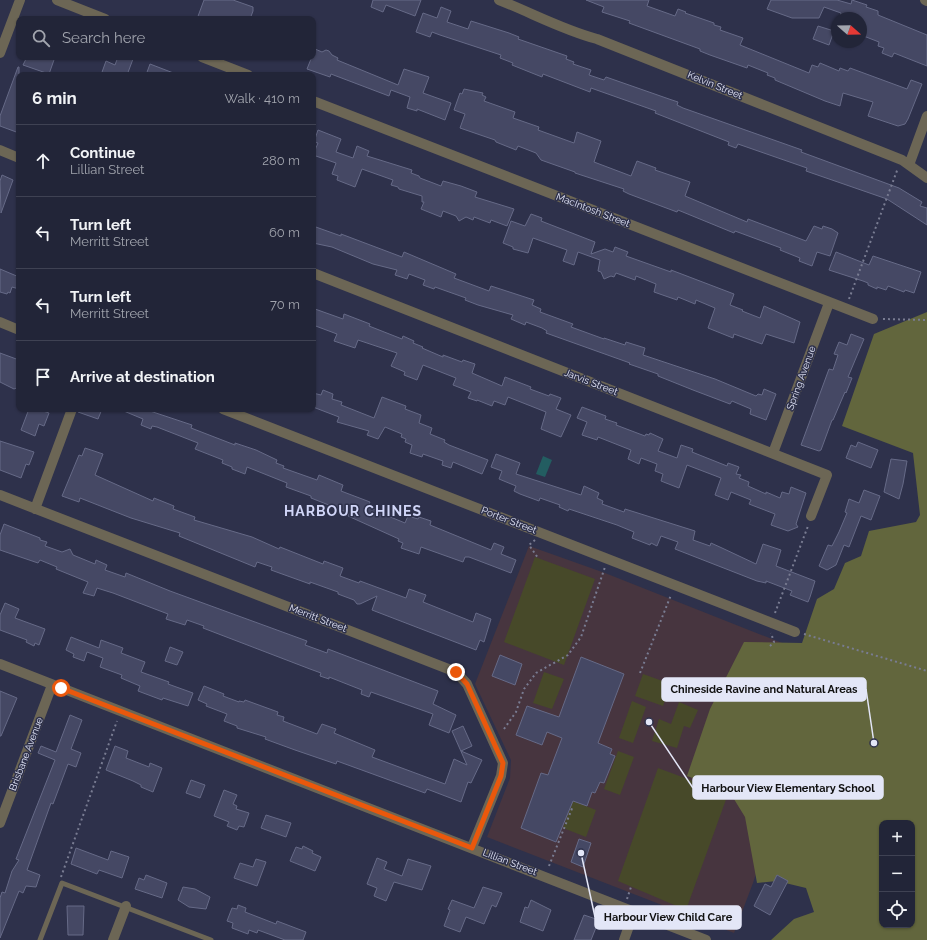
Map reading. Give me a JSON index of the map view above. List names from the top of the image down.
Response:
{
  "streets": {
    "street": [
      "Kelvin Street",
      "MacIntosh Street",
      "Spring Avenue",
      "Jarvis Street",
      "Porter Street",
      "Merritt Street",
      "Brisbane Avenue",
      "Lillian Street"
    ]
  },
  "crossings": [
    ["MacIntosh Street", "Spring Avenue"],
    ["Spring Avenue", "Jarvis Street"],
    ["Merritt Street", "Lillian Street"],
    ["Brisbane Avenue", "Lillian Street"]
  ],
  "districts": ["HARBOUR CHINES"],
  "places": ["Harbour View Elementary School", "Chineside Ravine and Natural Areas", "Harbour View Child Care"],
  "north": "right",
  "page": {
    "search": "Search here",
    "heading": ["6 min", "Walk · 410 m"],
    "list": [
      ["Continue", "Lillian Street", "280 m"],
      ["Turn left", "Merritt Street", "60 m"],
      ["Turn left", "Merritt Street", "70 m"],
      "Arrive at destination"
    ],
    "map_buttons": ["+", "−"]
  }
}
